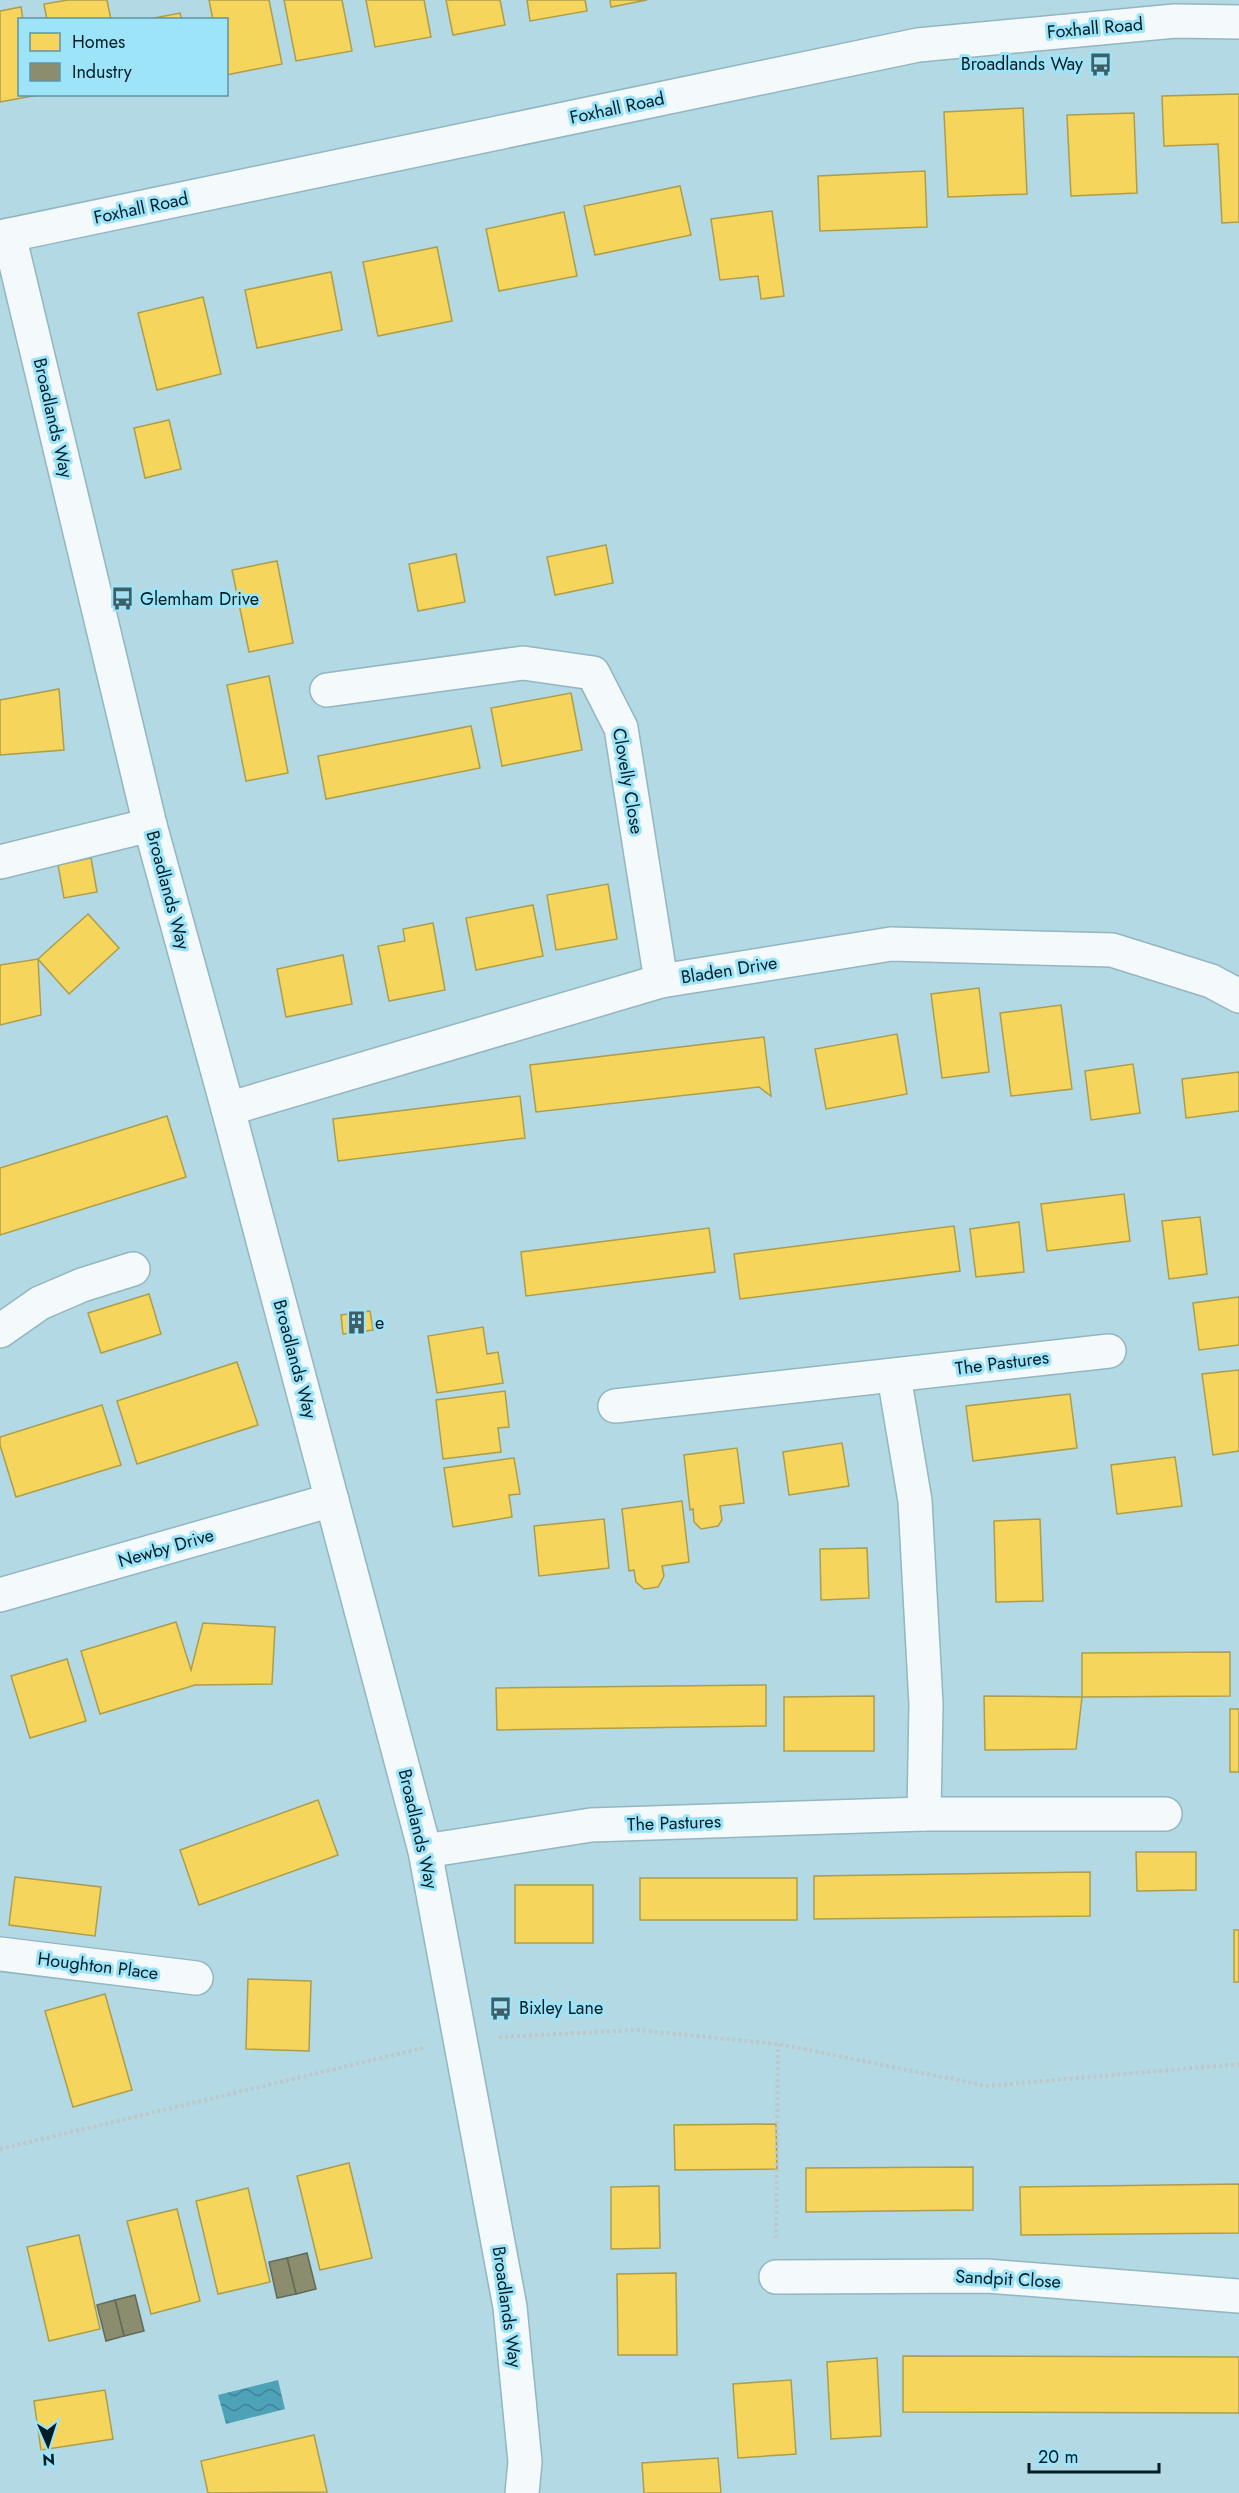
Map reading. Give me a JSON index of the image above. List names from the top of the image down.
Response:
{
  "streets": {
    "street": [
      "Foxhall Road",
      "Broadlands Way",
      "Clovelly Close",
      "Bladen Drive",
      "The Pastures",
      "Newby Drive",
      "Houghton Place",
      "Sandpit Close"
    ]
  },
  "crossings": [
    ["Foxhall Road", "Broadlands Way"],
    ["Broadlands Way", "Bladen Drive"],
    ["Broadlands Way", "The Pastures"],
    ["Broadlands Way", "Newby Drive"],
    ["Clovelly Close", "Bladen Drive"]
  ],
  "places": {
    "bus stop": ["Broadlands Way", "Glemham Drive", "Bixley Lane"],
    "building": ["e"]
  },
  "legend": ["Homes", "Industry"],
  "scale_bar": "20 m",
  "north": "bottom"
}
